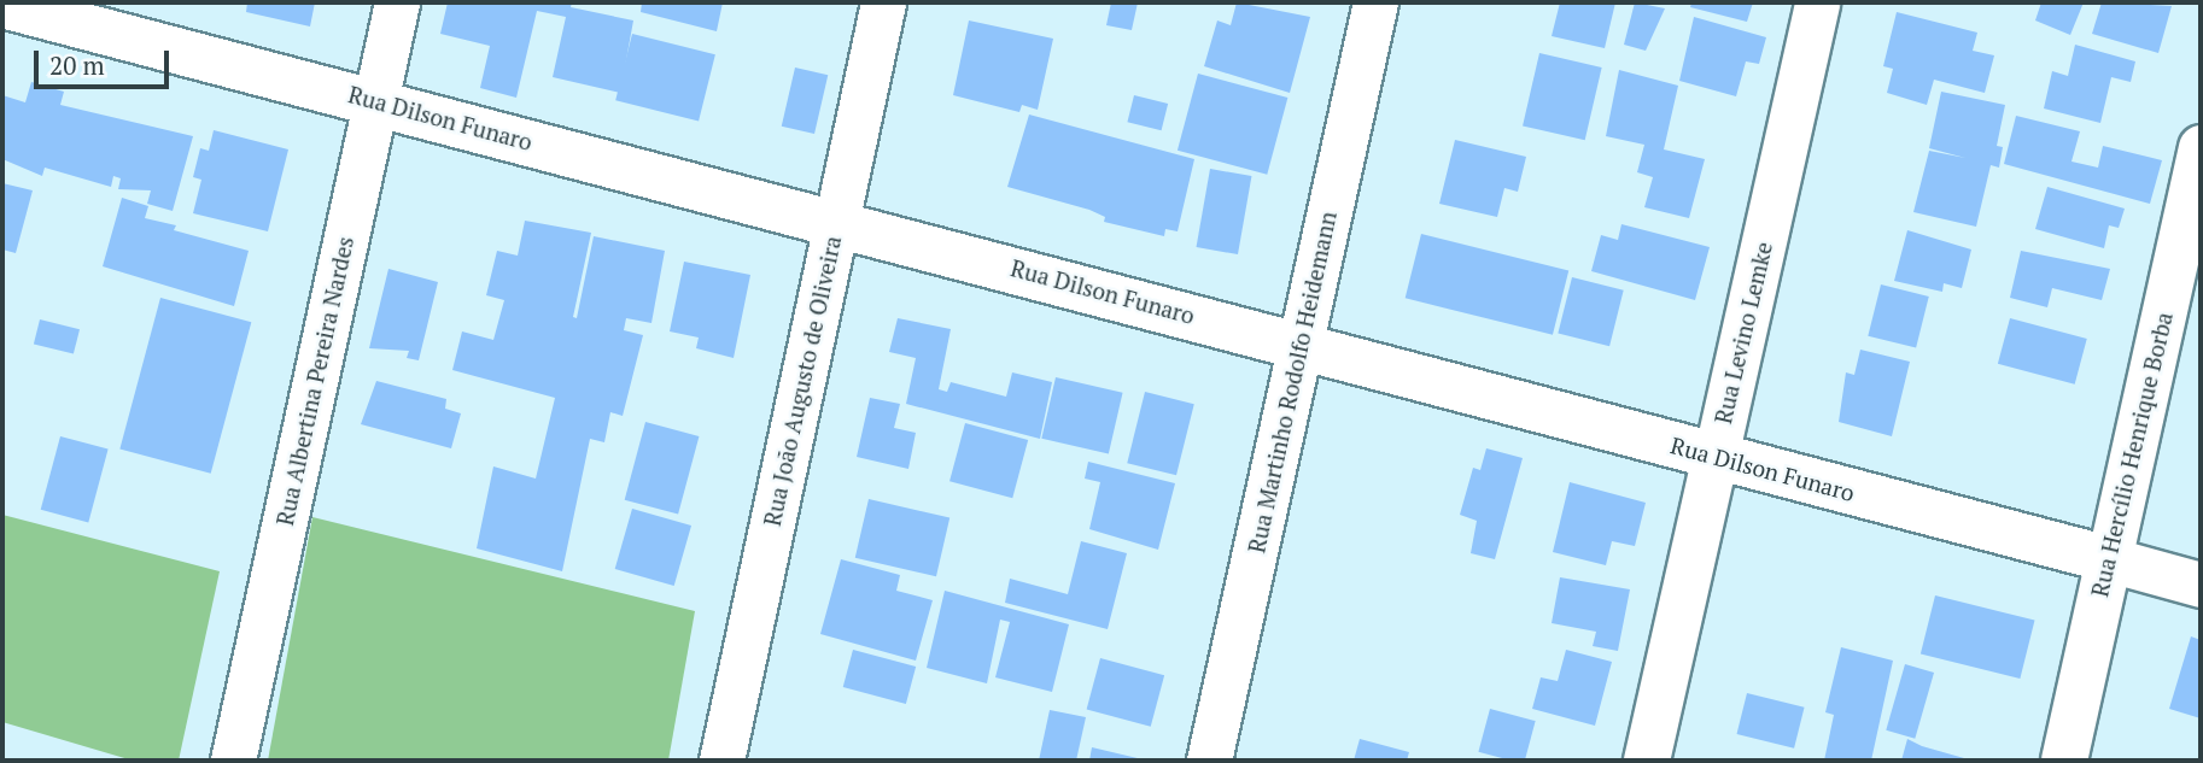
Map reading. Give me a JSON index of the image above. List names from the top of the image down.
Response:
{
  "streets": {
    "street": [
      "Rua Dilson Funaro",
      "Rua Levino Lemke",
      "Rua Albertina Pereira Nardes",
      "Rua João Augusto de Oliveira",
      "Rua Martinho Rodolfo Heidemann",
      "Rua Hercílio Henrique Borba"
    ]
  },
  "crossings": [
    ["Rua Dilson Funaro", "Rua Levino Lemke"],
    ["Rua Dilson Funaro", "Rua Albertina Pereira Nardes"],
    ["Rua Dilson Funaro", "Rua João Augusto de Oliveira"],
    ["Rua Dilson Funaro", "Rua Martinho Rodolfo Heidemann"],
    ["Rua Dilson Funaro", "Rua Hercílio Henrique Borba"]
  ],
  "scale_bar": "20 m"
}
